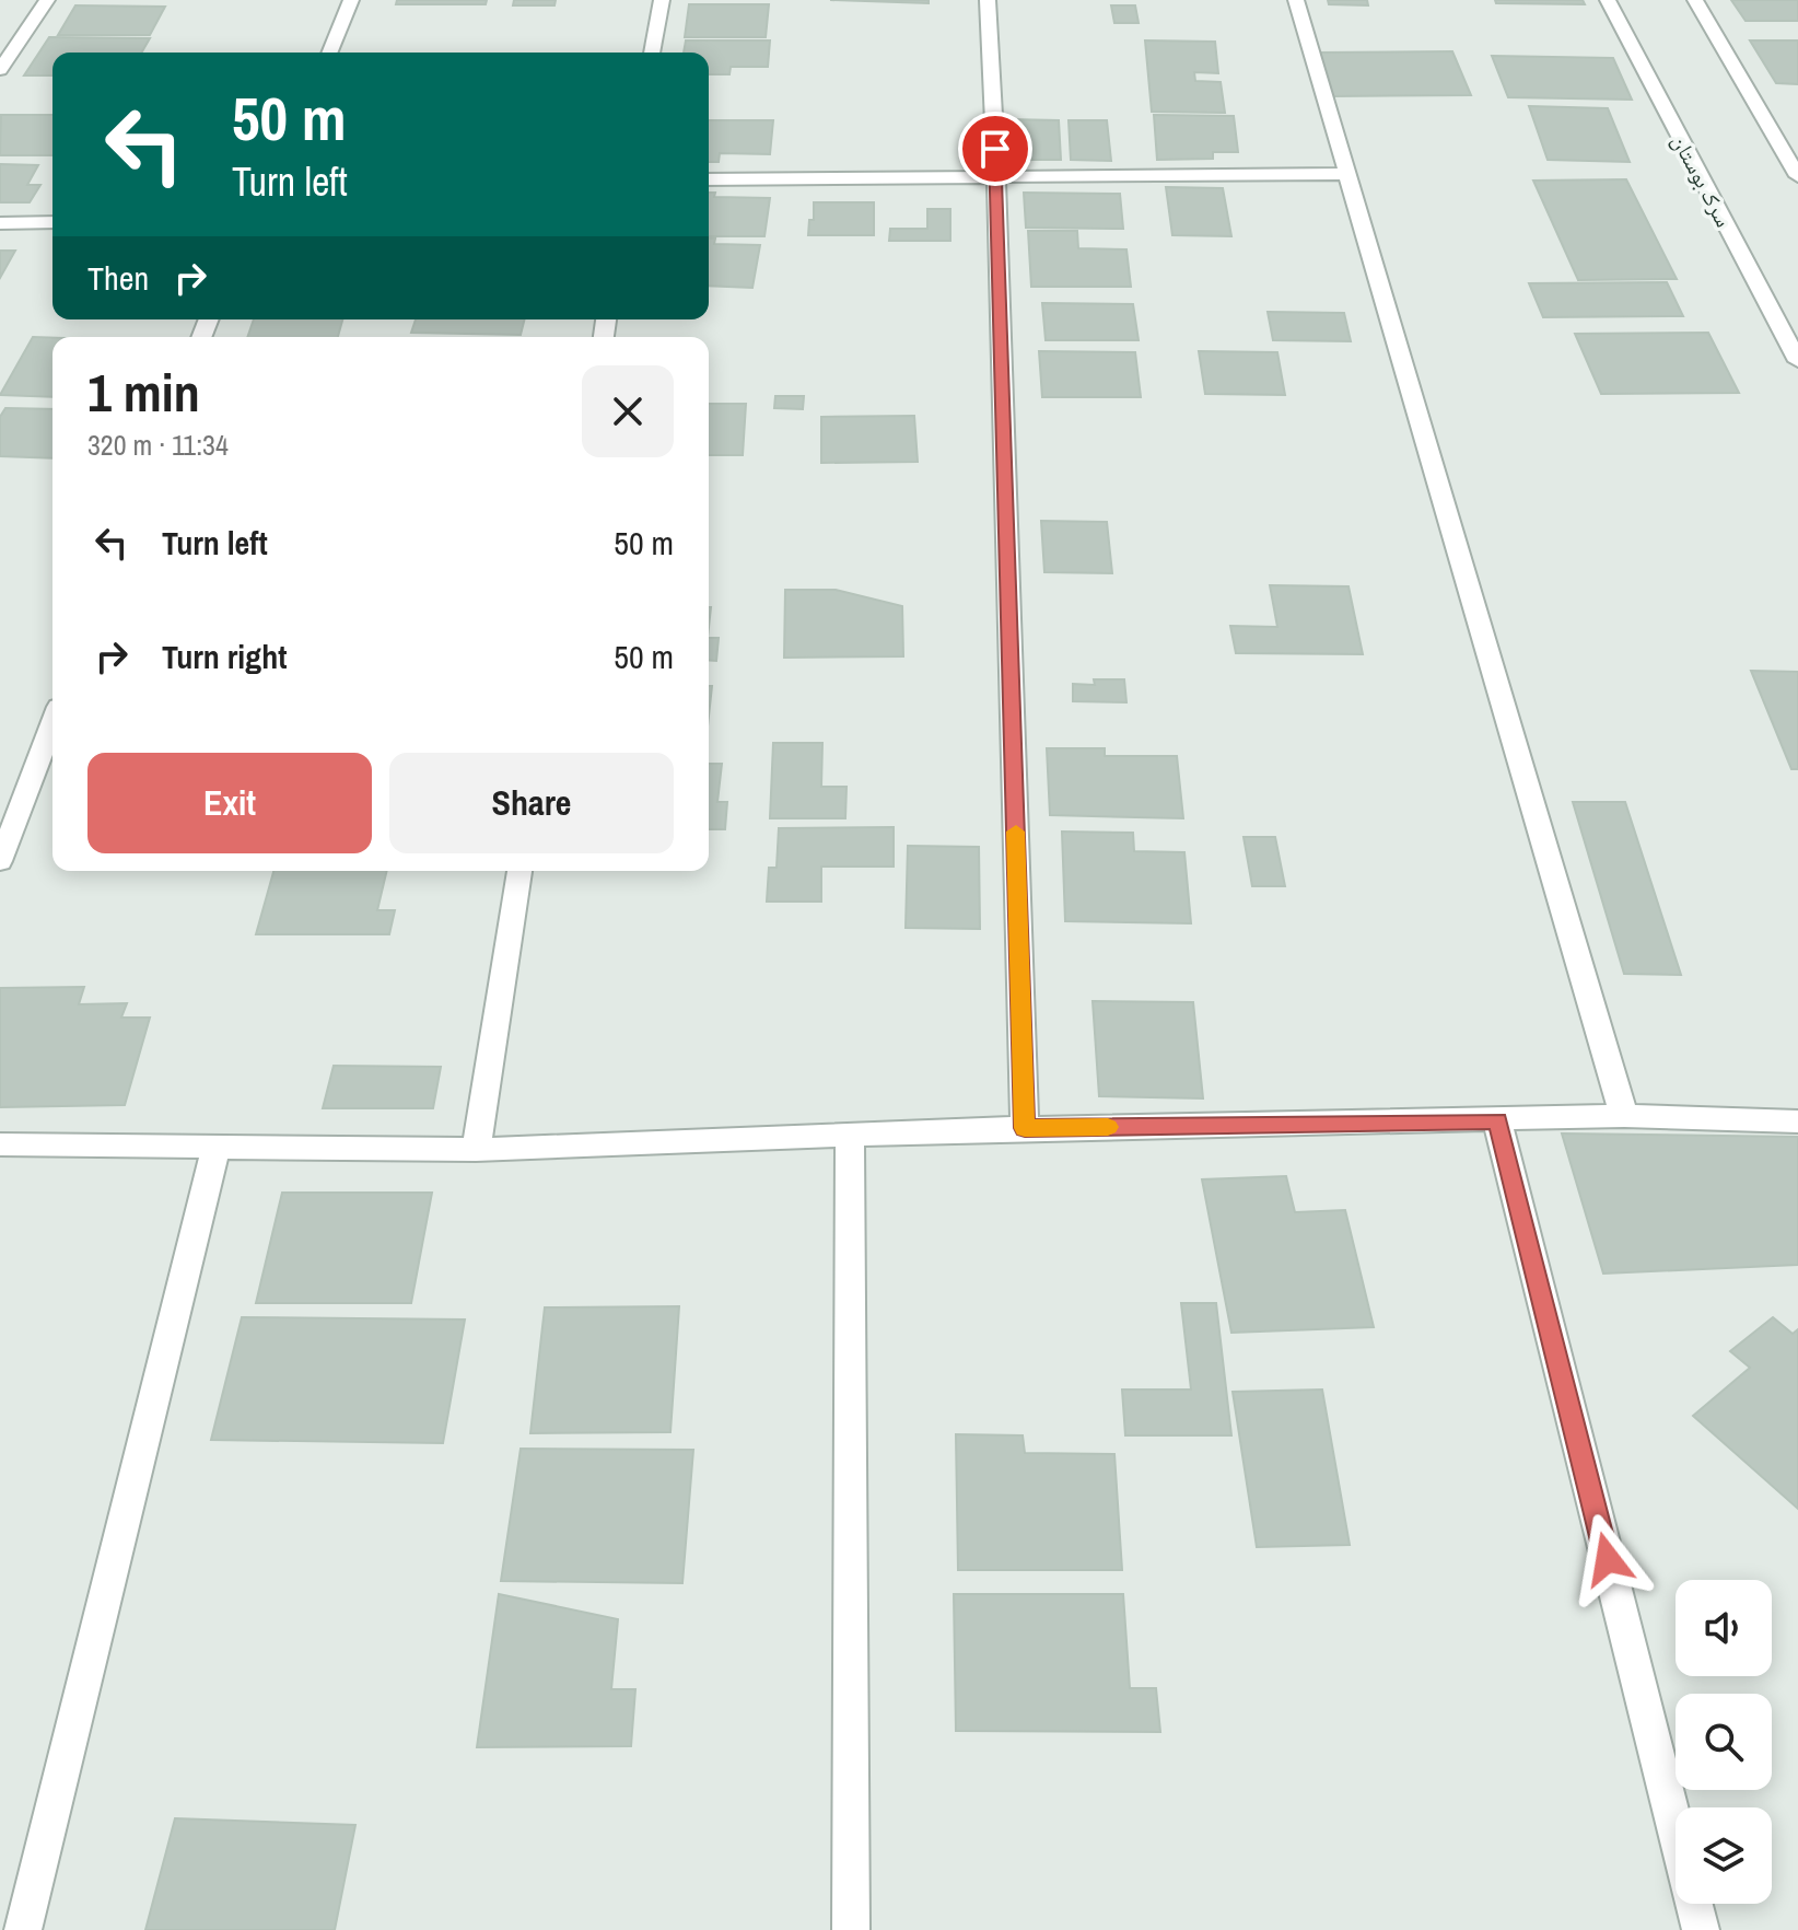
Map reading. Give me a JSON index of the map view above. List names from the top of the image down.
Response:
{
  "streets": {
    "street": ["سرک بوستان"]
  },
  "page": {
    "turn": ["50 m", "Turn left"],
    "then": "Then",
    "heading": ["1 min", "320 m · 11:34"],
    "list": [
      {
        "name": "Turn left",
        "value": "50 m"
      },
      {
        "name": "Turn right",
        "value": "50 m"
      }
    ],
    "buttons": ["Exit", "Share"]
  }
}
